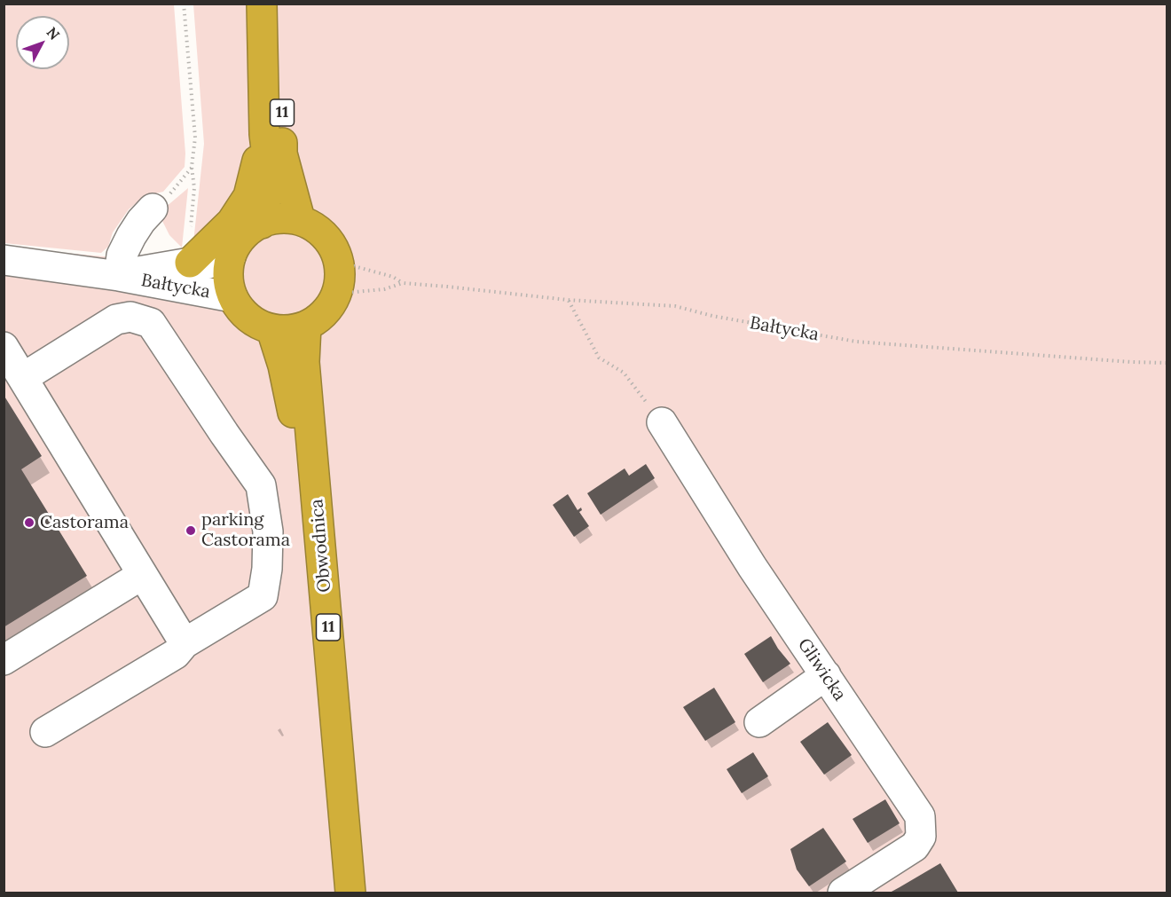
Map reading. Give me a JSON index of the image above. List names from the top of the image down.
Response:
{
  "streets": {
    "highway": ["11", "Obwodnica"],
    "street": ["Bałtycka", "Gliwicka"]
  },
  "crossings": [
    ["11", "Bałtycka"],
    ["11", "Obwodnica"],
    ["Bałtycka", "Obwodnica"]
  ],
  "places": ["Castorama", "parking Castorama"],
  "north": "top right"
}
